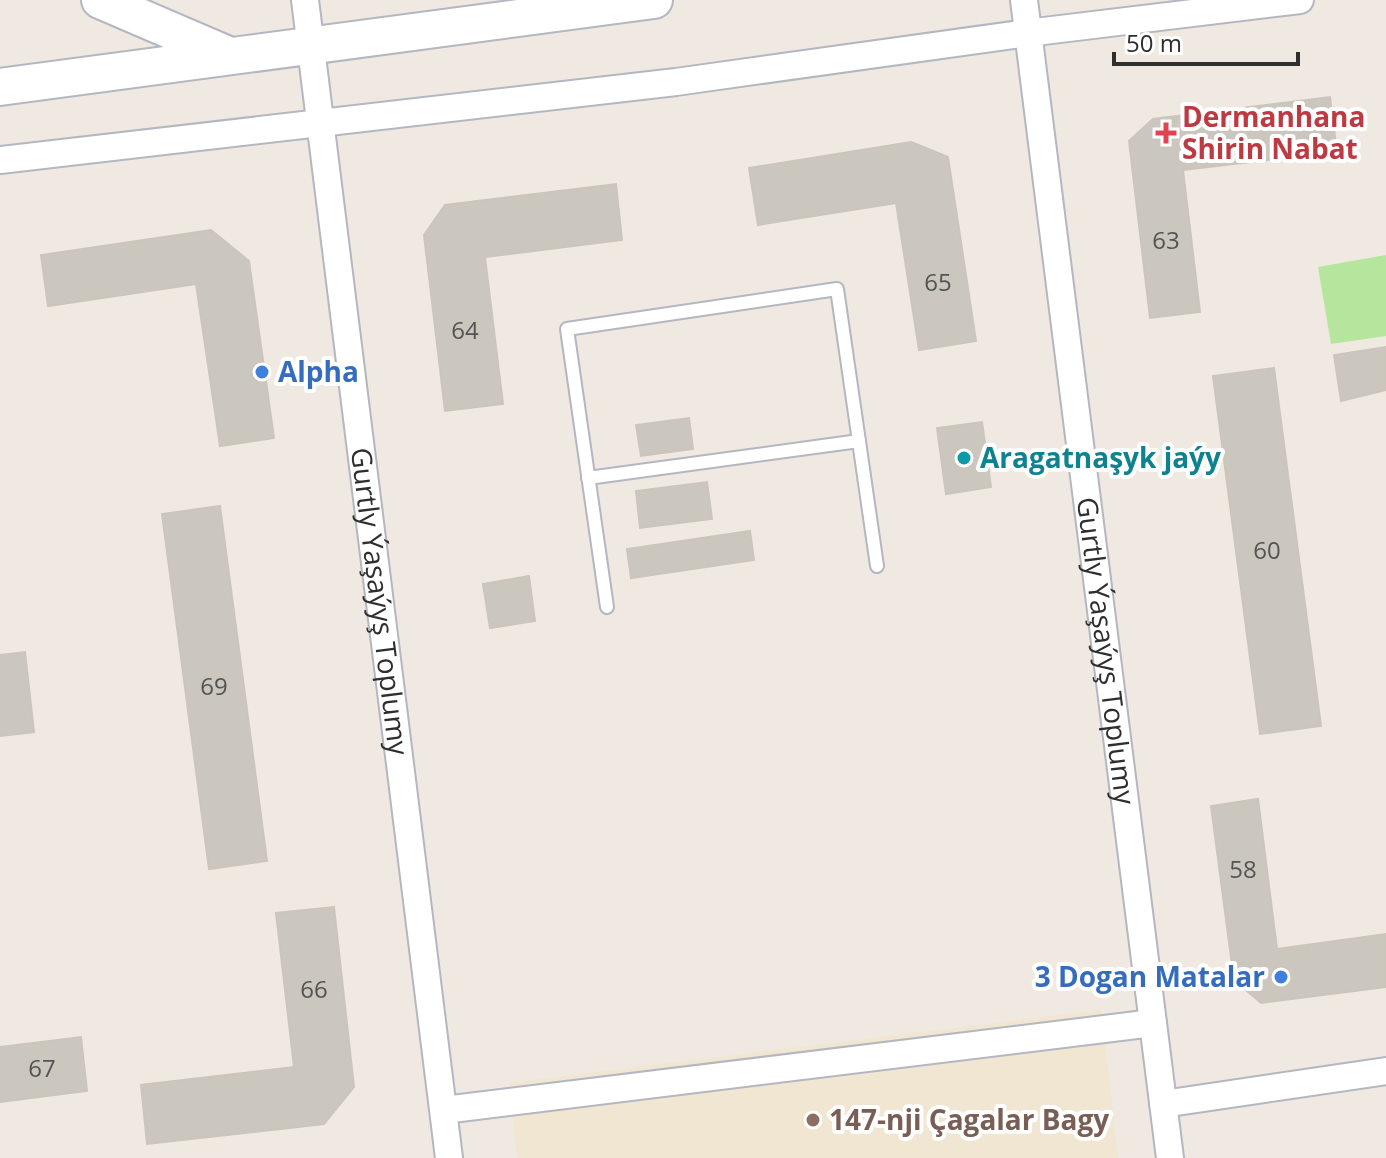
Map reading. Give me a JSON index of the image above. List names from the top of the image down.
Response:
{
  "streets": {
    "street": ["Gurtly Ýaşaýyş Toplumy"]
  },
  "places": {
    "health": ["Dermanhana Shirin Nabat"],
    "other": [
      "Alpha",
      "Aragatnaşyk jaýy",
      "3 Dogan Matalar",
      "147-nji Çagalar Bagy"
    ]
  },
  "house_numbers": [
    "63",
    "65",
    "64",
    "60",
    "69",
    "58",
    "66",
    "67"
  ],
  "scale_bar": "50 m"
}
